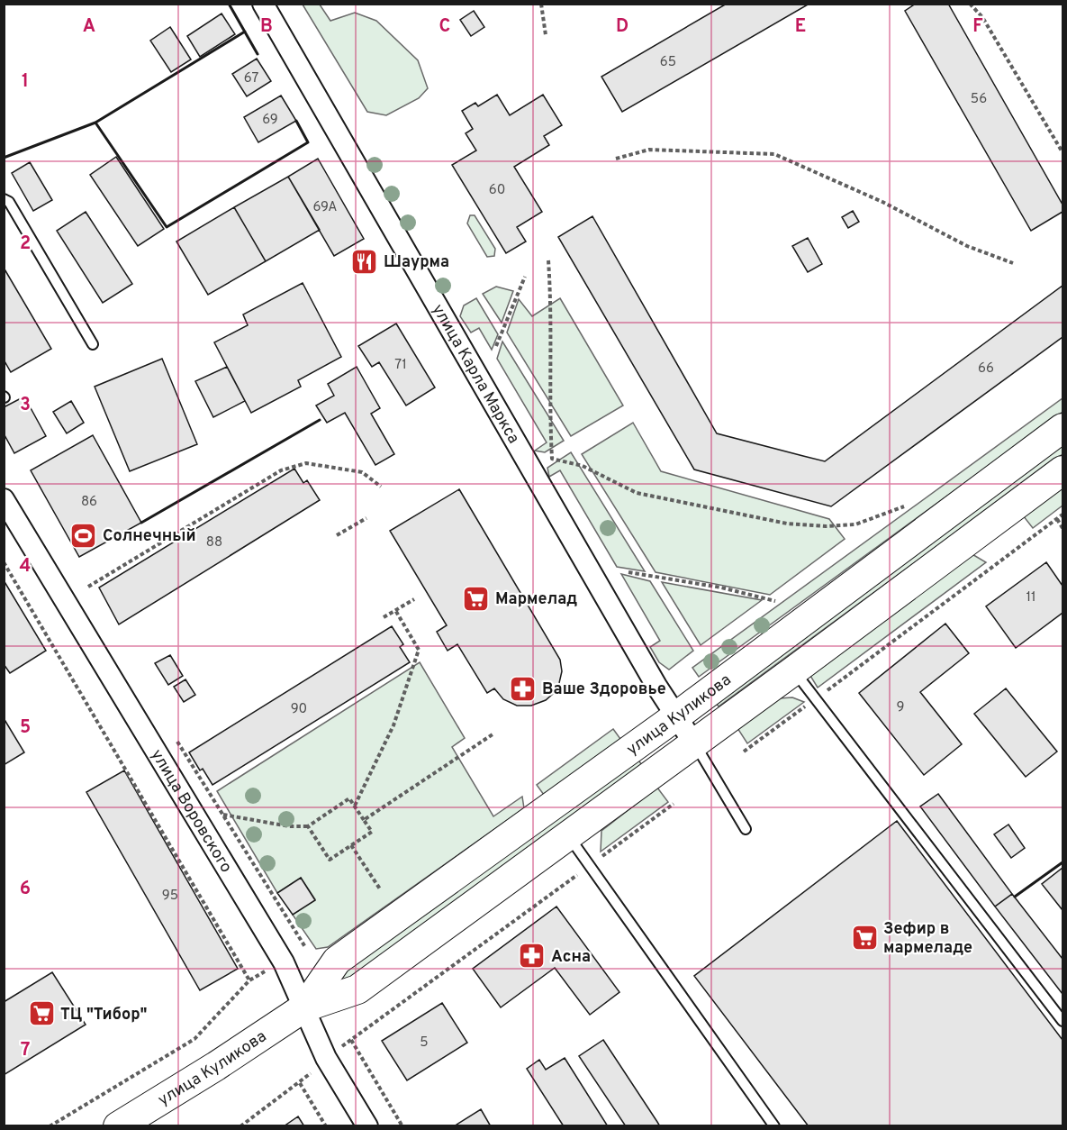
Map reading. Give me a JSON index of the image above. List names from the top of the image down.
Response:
{
  "streets": {
    "main road": ["улица Куликова"],
    "street": ["улица Карла Маркса", "улица Воровского"]
  },
  "crossings": [
    ["улица Карла Маркса", "улица Куликова"],
    ["улица Куликова", "улица Воровского"]
  ],
  "places": {
    "restaurant": ["Шаурма"],
    "sports": ["Солнечный"],
    "supermarket": ["Мармелад", "Зефир в мармеладе", "ТЦ \"Тибор\""],
    "pharmacy": ["Ваше Здоровье", "Асна"]
  },
  "house_numbers": [
    "65",
    "67",
    "56",
    "69",
    "60",
    "69А",
    "71",
    "66",
    "86",
    "88",
    "11",
    "9",
    "90",
    "95",
    "5"
  ],
  "grid": {
    "columns": [
      "A",
      "B",
      "C",
      "D",
      "E",
      "F"
    ],
    "rows": [
      "1",
      "2",
      "3",
      "4",
      "5",
      "6",
      "7"
    ]
  }
}
